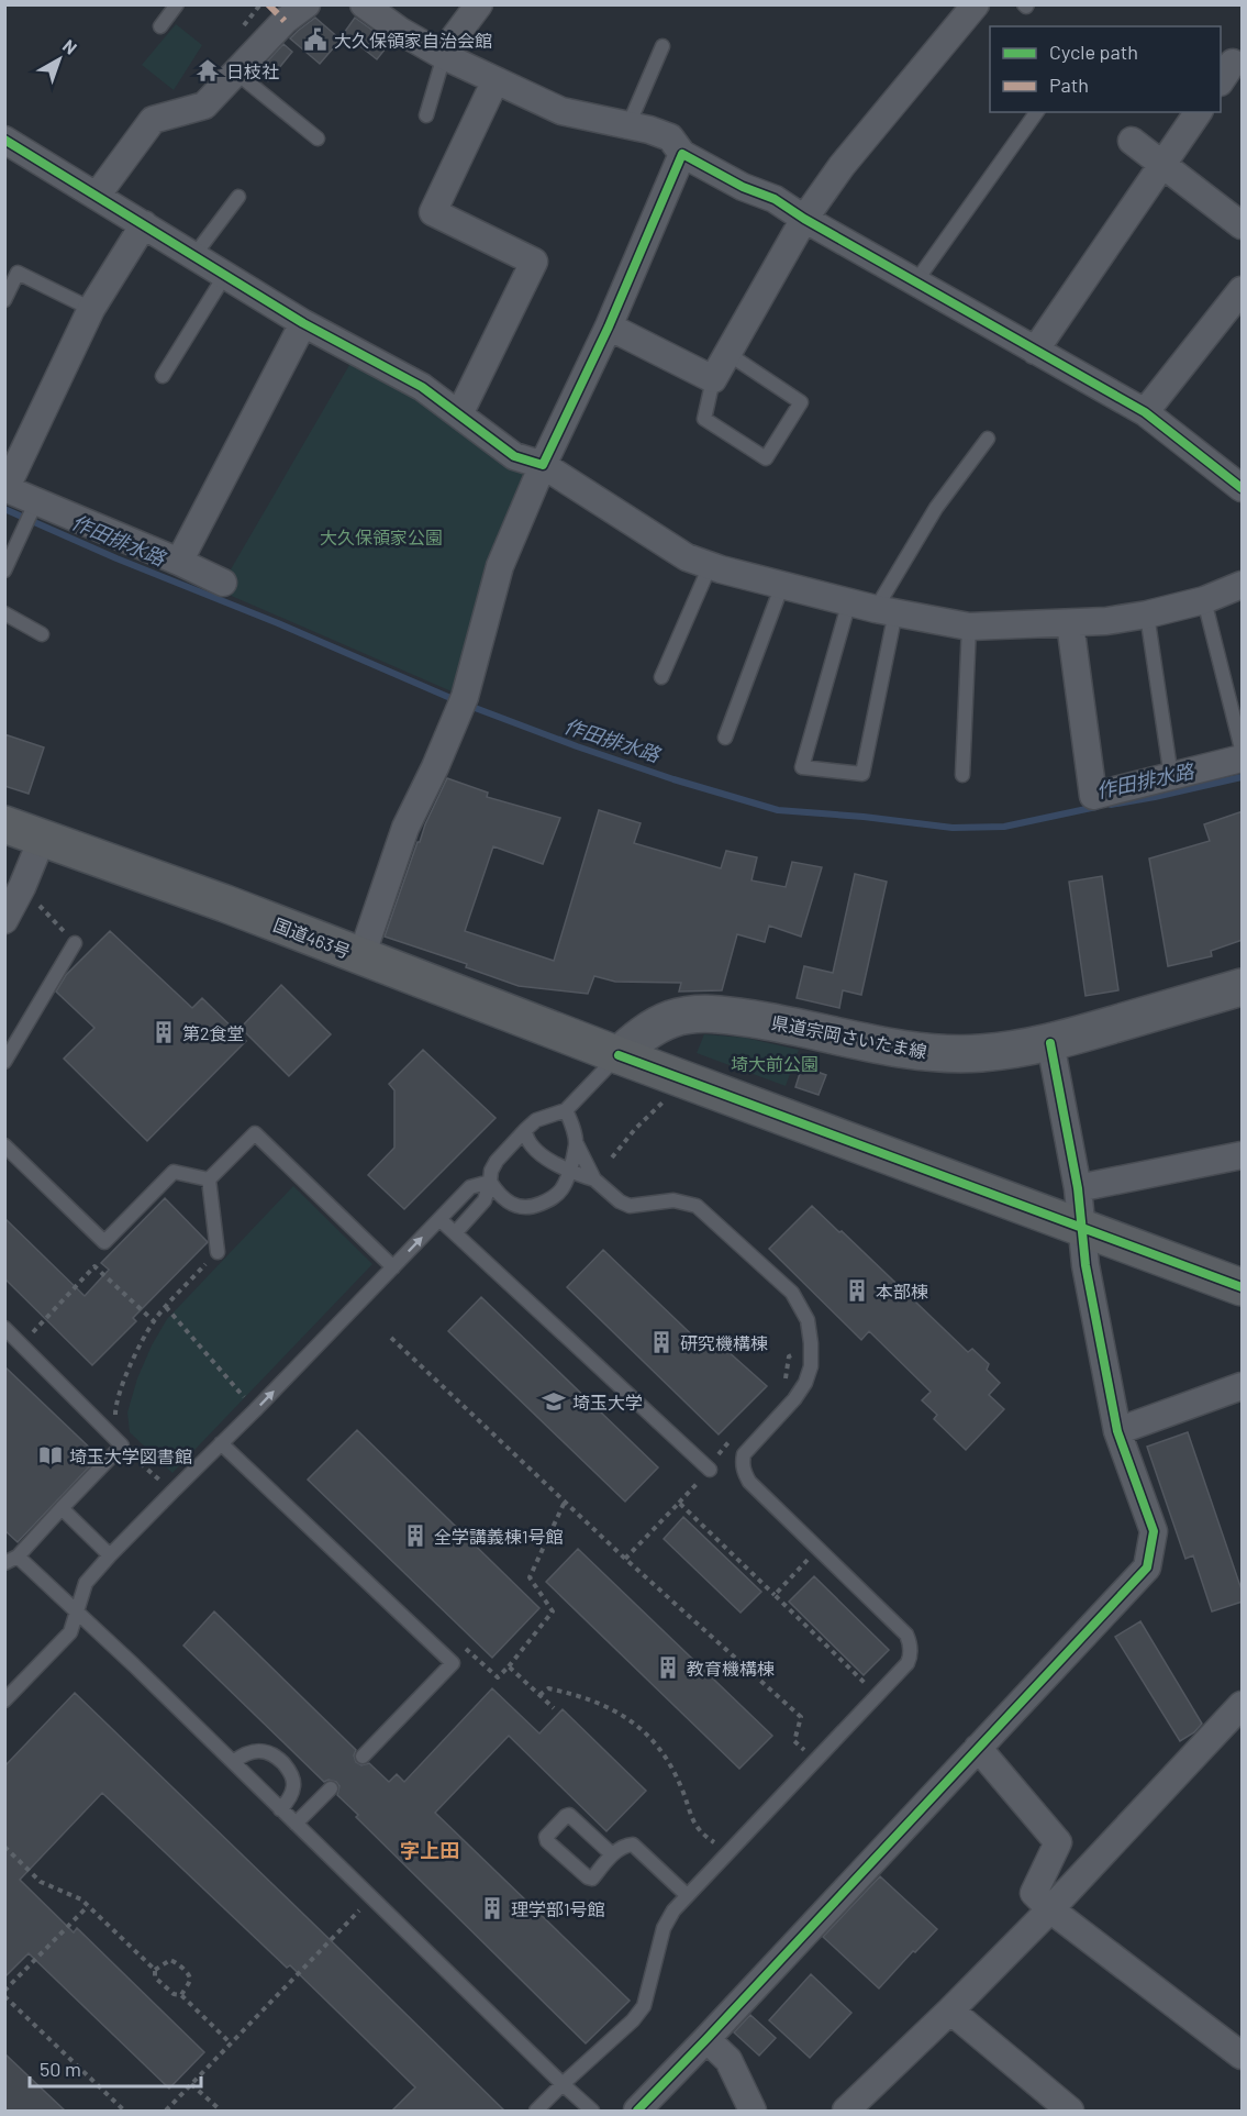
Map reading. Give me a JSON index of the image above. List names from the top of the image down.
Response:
{
  "streets": {
    "highway": ["国道463号"],
    "main road": ["県道宗岡さいたま線"]
  },
  "crossings": [
    ["国道463号", "県道宗岡さいたま線"]
  ],
  "districts": ["字上田"],
  "water": ["作田排水路"],
  "parks": ["大久保領家公園", "埼大前公園"],
  "places": {
    "public building": ["大久保領家自治会館"],
    "temple": ["日枝社"],
    "building": [
      "第2食堂",
      "本部棟",
      "研究機構棟",
      "全学講義棟1号館",
      "教育機構棟",
      "理学部1号館"
    ],
    "school or university": ["埼玉大学"],
    "library": ["埼玉大学図書館"]
  },
  "legend": ["Cycle path", "Path"],
  "scale_bar": "50 m",
  "north": "top right"
}
